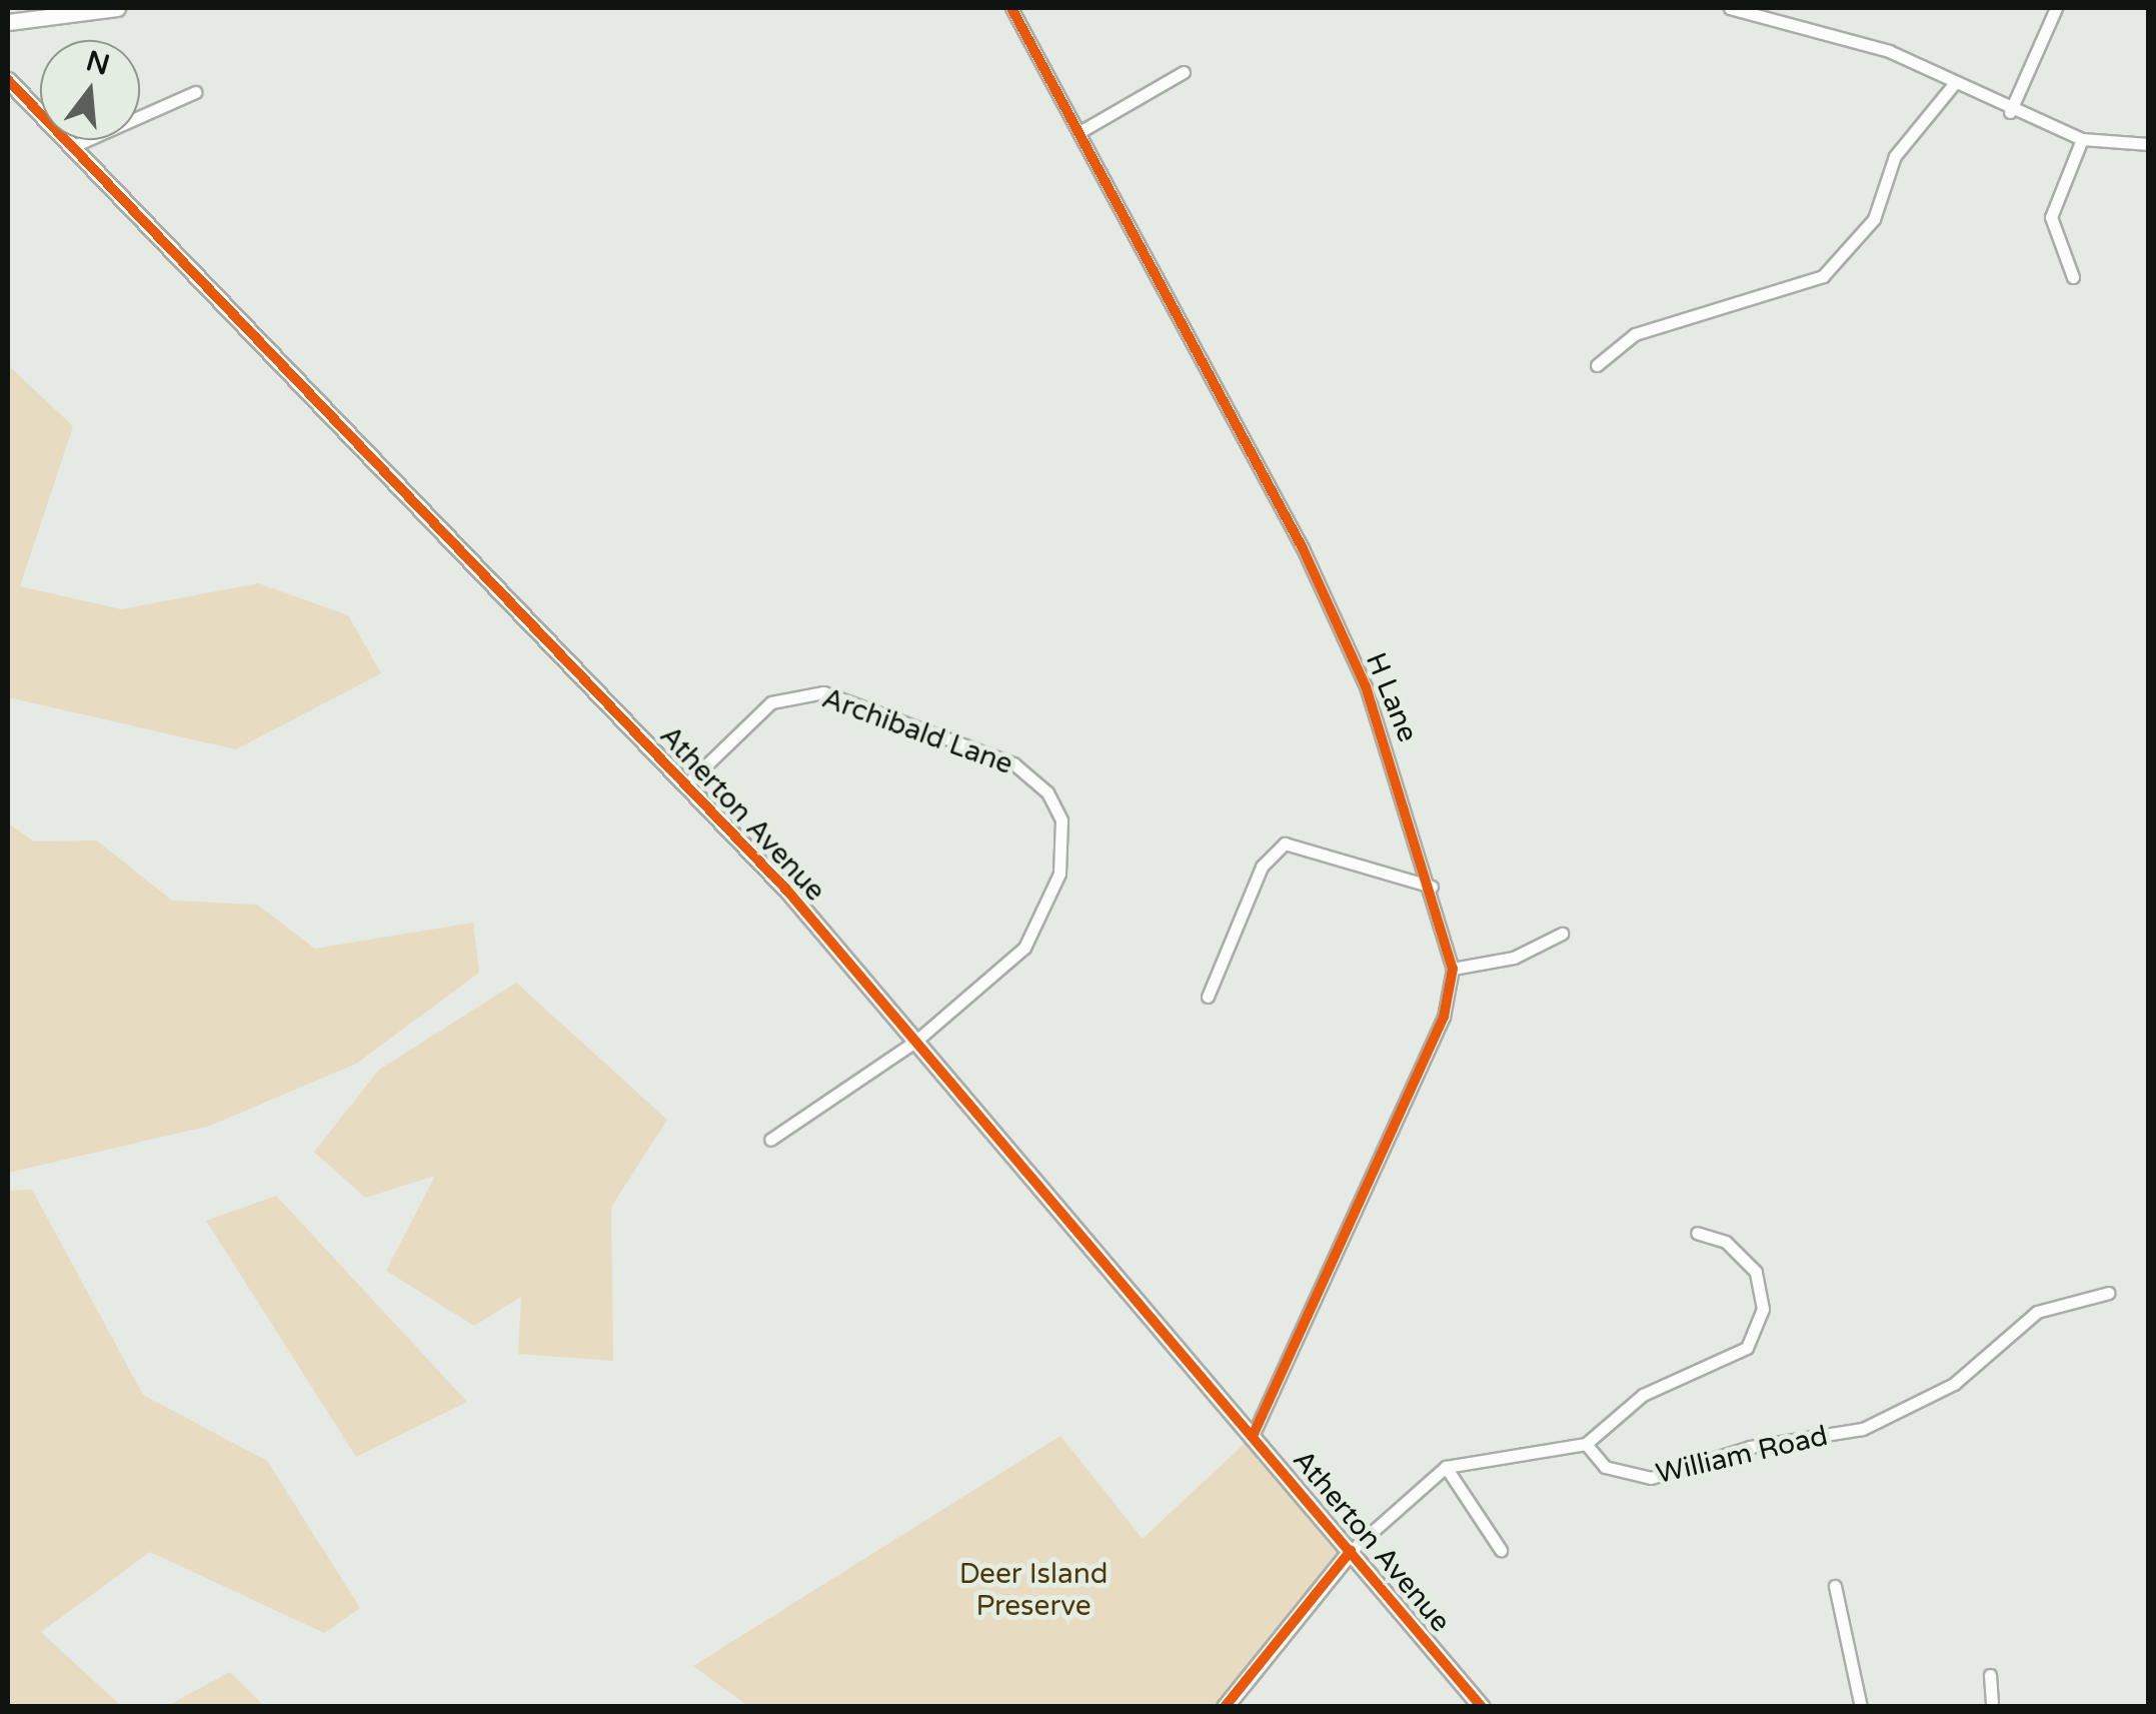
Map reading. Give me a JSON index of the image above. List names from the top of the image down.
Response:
{
  "streets": {
    "main road": ["Atherton Avenue"],
    "street": ["H Lane", "Archibald Lane", "William Road"]
  },
  "crossings": [
    ["H Lane", "Atherton Avenue"],
    ["Archibald Lane", "Atherton Avenue"]
  ],
  "parks": ["Deer Island Preserve"],
  "north": "top"
}
